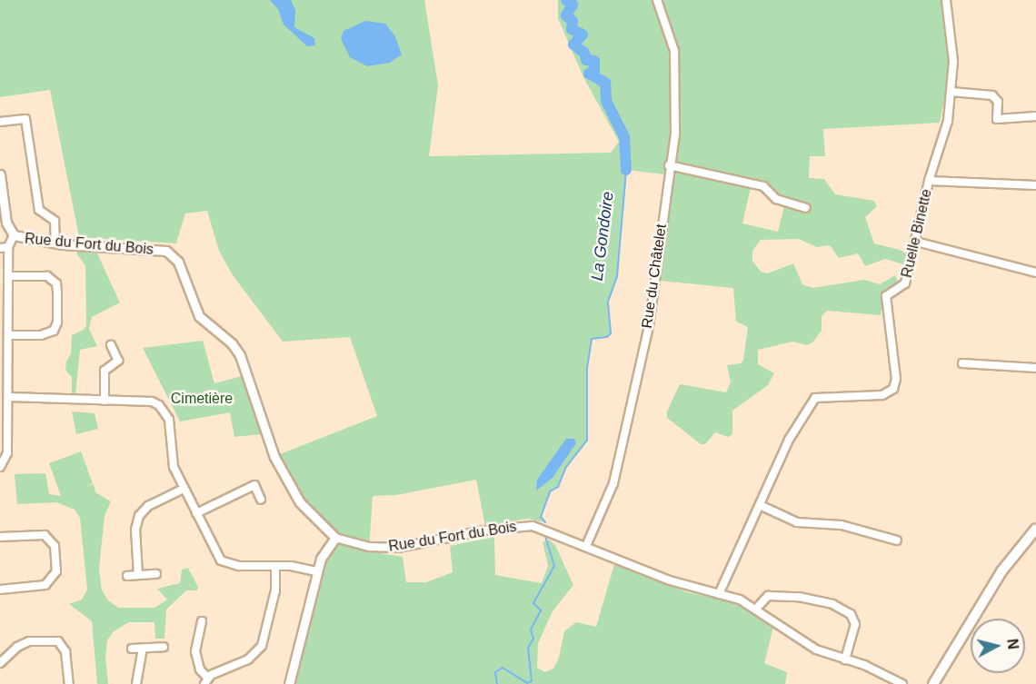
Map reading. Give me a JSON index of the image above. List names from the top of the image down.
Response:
{
  "streets": {
    "street": ["Ruelle Binette", "Rue du Fort du Bois", "Rue du Châtelet"]
  },
  "crossings": [
    ["Ruelle Binette", "Rue du Fort du Bois"],
    ["Rue du Fort du Bois", "Rue du Châtelet"]
  ],
  "water": ["La Gondoire"],
  "parks": ["Cimetière"],
  "north": "right"
}
